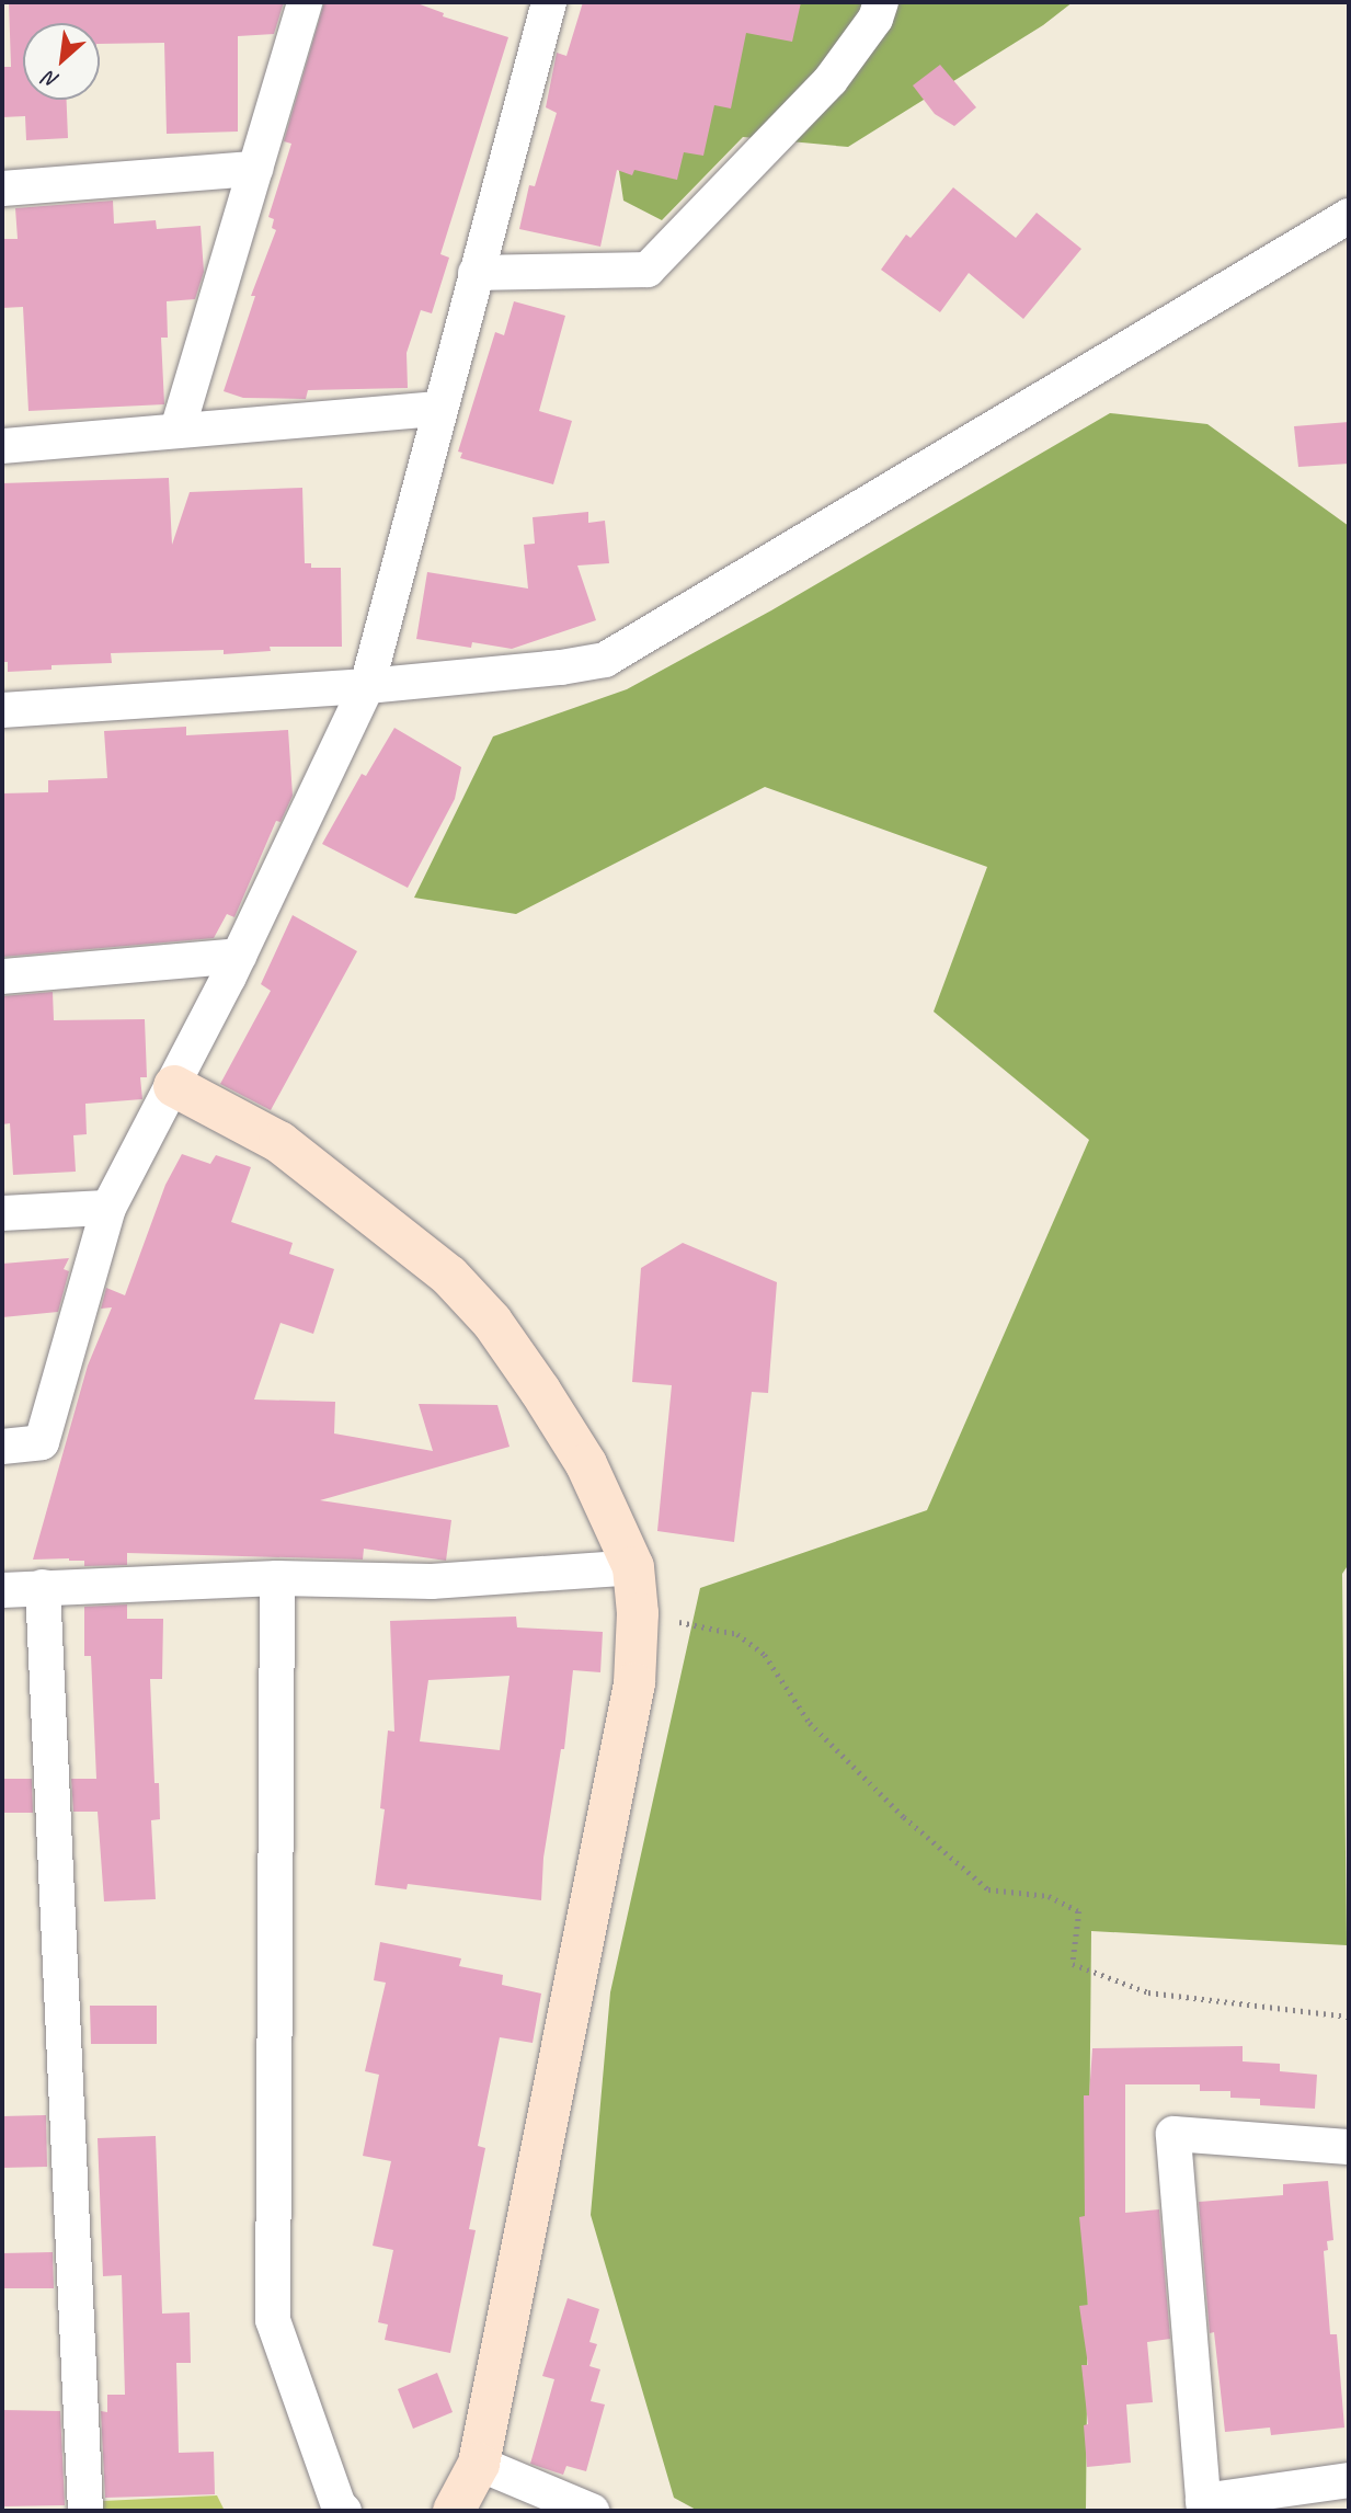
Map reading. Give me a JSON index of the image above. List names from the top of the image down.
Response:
{
  "north": "bottom left"
}
